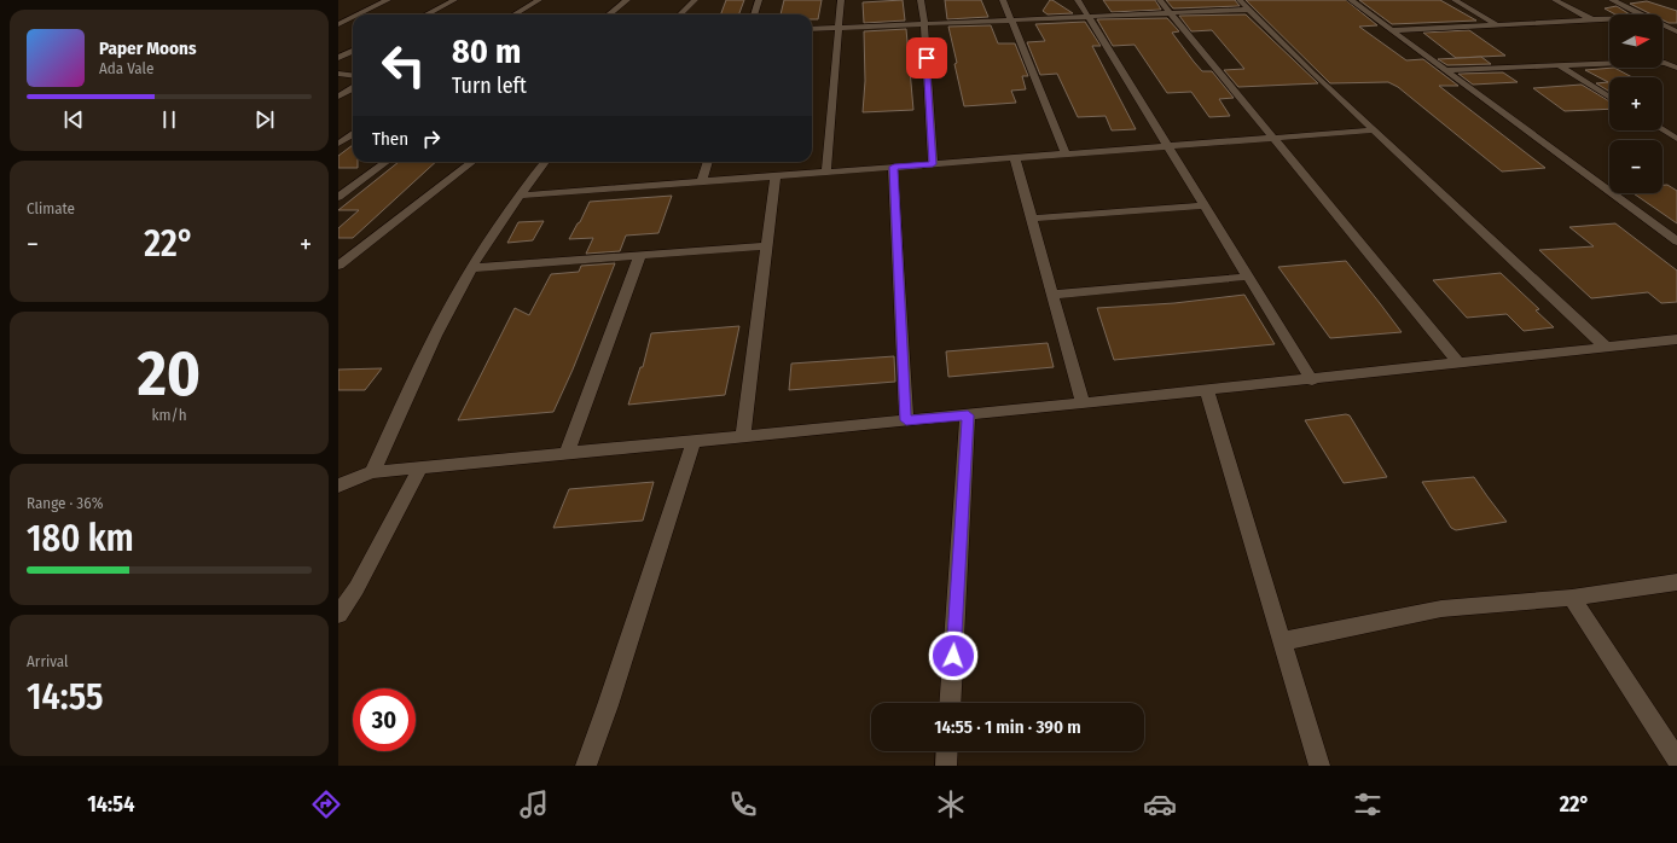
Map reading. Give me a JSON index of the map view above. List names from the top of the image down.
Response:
{
  "north": "right",
  "page": {
    "map_buttons": ["+", "−"],
    "turn": ["80 m", "Turn left"],
    "song": ["Paper Moons", "Ada Vale"],
    "then": "Then",
    "tile": [
      "Climate",
      ["20", "km/h"],
      ["Range · 36%", "180 km"],
      ["Arrival", "14:55"]
    ],
    "heat": ["−", "22°", "+"],
    "limit": "30",
    "trip": "14:55 · 1 min · 390 m",
    "tabs": ["14:54", "22°"]
  }
}
